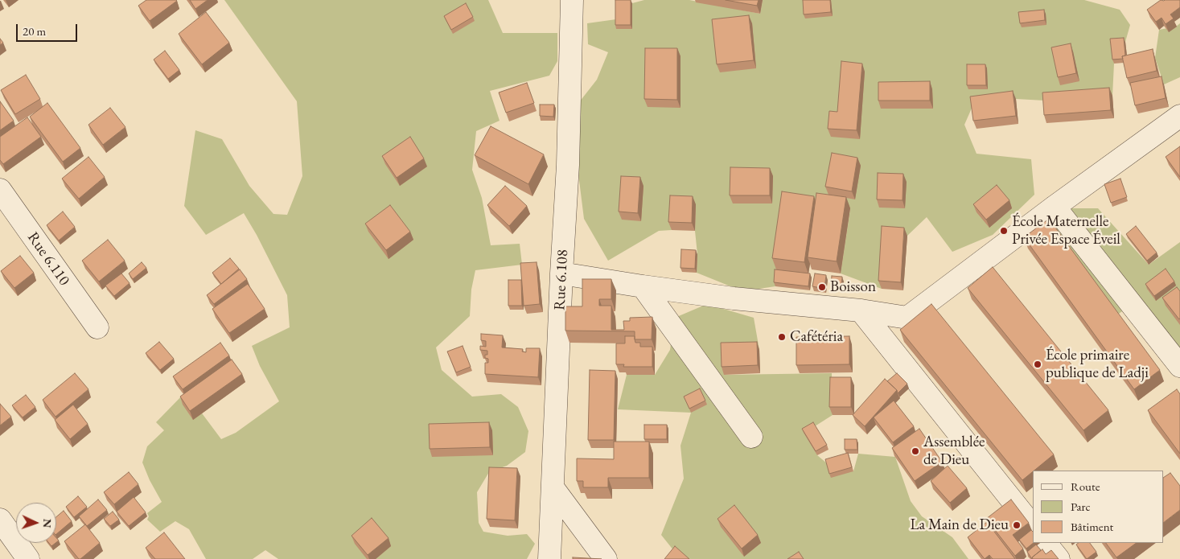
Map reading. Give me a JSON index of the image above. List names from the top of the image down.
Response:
{
  "streets": {
    "street": ["Rue 6.110", "Rue 6.108"]
  },
  "places": [
    "École Maternelle Privée Espace Éveil",
    "Boisson",
    "Cafétéria",
    "École primaire publique de Ladji",
    "Assemblée de Dieu",
    "La Main de Dieu"
  ],
  "legend": ["Route", "Parc", "Bâtiment"],
  "scale_bar": "20 m",
  "north": "right"
}
